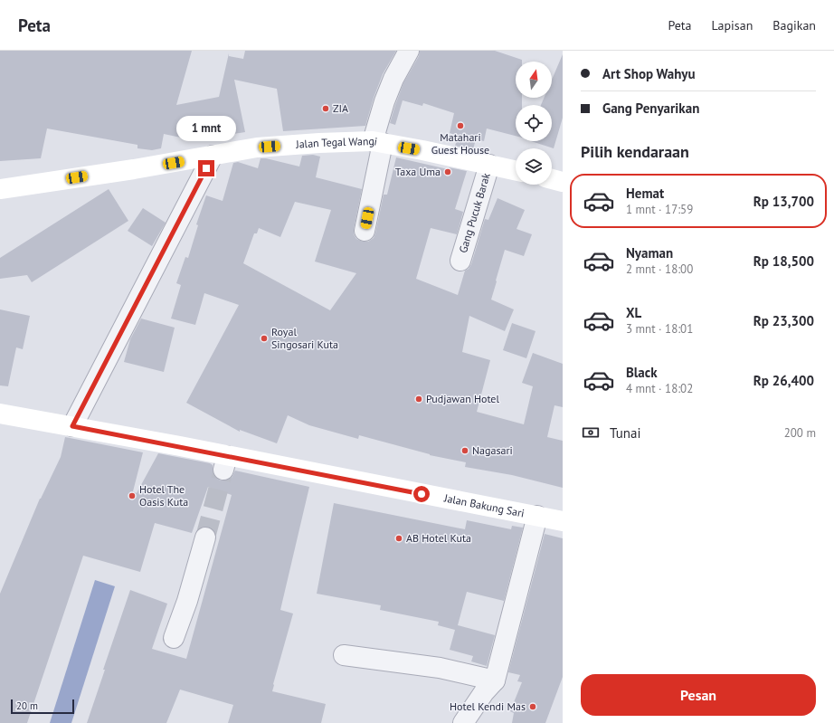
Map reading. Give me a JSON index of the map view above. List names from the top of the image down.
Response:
{
  "streets": {
    "main road": ["Jalan Tegal Wangi", "Jalan Bakung Sari"],
    "street": ["Gang Pucuk Barak"]
  },
  "crossings": [
    ["Jalan Tegal Wangi", "Gang Pucuk Barak"]
  ],
  "places": [
    "ZIA",
    "Matahari Guest House",
    "Taxa Uma",
    "Royal Singosari Kuta",
    "Pudjawan Hotel",
    "Nagasari",
    "Hotel The Oasis Kuta",
    "AB Hotel Kuta",
    "Hotel Kendi Mas"
  ],
  "scale_bar": "20 m",
  "north": "top",
  "page": {
    "header": "Peta",
    "nav": ["Peta", "Lapisan", "Bagikan"],
    "banner": ["Art Shop Wahyu", "Gang Penyarikan"],
    "bubble": "1 mnt",
    "heading": "Pilih kendaraan",
    "list": [
      {
        "name": "Hemat",
        "note": "1 mnt · 17:59",
        "value": "Rp 13,700"
      },
      {
        "name": "Nyaman",
        "note": "2 mnt · 18:00",
        "value": "Rp 18,500"
      },
      {
        "name": "XL",
        "note": "3 mnt · 18:01",
        "value": "Rp 23,300"
      },
      {
        "name": "Black",
        "note": "4 mnt · 18:02",
        "value": "Rp 26,400"
      }
    ],
    "pay": ["Tunai", "200 m"],
    "buttons": "Pesan",
    "scale": "20 m"
  }
}
